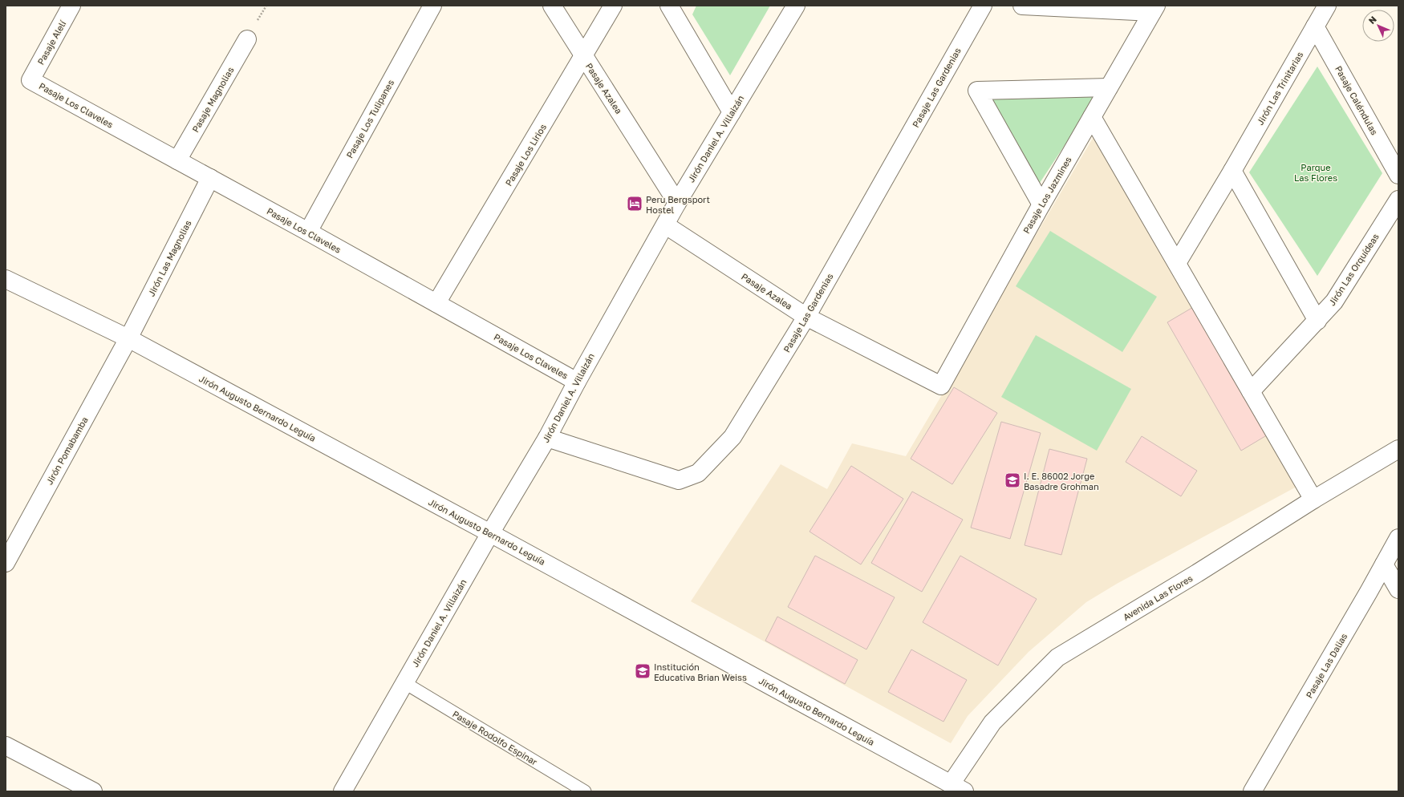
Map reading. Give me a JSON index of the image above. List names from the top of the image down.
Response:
{
  "streets": {
    "street": [
      "Pasaje Alelí",
      "Pasaje Las Gardenias",
      "Pasaje Azalea",
      "Jirón Las Trinitarias",
      "Pasaje Magnolias",
      "Pasaje Caléndulas",
      "Pasaje Los Claveles",
      "Pasaje Los Tulipanes",
      "Jirón Daniel A. Villaizán",
      "Pasaje Los Lirios",
      "Pasaje Los Jazmines",
      "Jirón Las Magnolias",
      "Jirón Las Orquídeas",
      "Jirón Augusto Bernardo Leguía",
      "Jirón Pomabamba",
      "Avenida Las Flores",
      "Pasaje Las Dalias"
    ],
    "lane": ["Pasaje Rodolfo Espinar"]
  },
  "crossings": [
    ["Pasaje Alelí", "Pasaje Los Claveles"],
    ["Pasaje Las Gardenias", "Pasaje Azalea"],
    ["Pasaje Las Gardenias", "Jirón Daniel A. Villaizán"],
    ["Pasaje Azalea", "Jirón Daniel A. Villaizán"],
    ["Pasaje Azalea", "Pasaje Los Lirios"],
    ["Pasaje Azalea", "Pasaje Los Jazmines"],
    ["Jirón Las Trinitarias", "Pasaje Caléndulas"],
    ["Pasaje Magnolias", "Pasaje Los Claveles"],
    ["Pasaje Los Claveles", "Pasaje Los Tulipanes"],
    ["Pasaje Los Claveles", "Jirón Daniel A. Villaizán"],
    ["Pasaje Los Claveles", "Pasaje Los Lirios"],
    ["Pasaje Los Claveles", "Jirón Las Magnolias"],
    ["Jirón Daniel A. Villaizán", "Jirón Augusto Bernardo Leguía"],
    ["Jirón Daniel A. Villaizán", "Pasaje Rodolfo Espinar"],
    ["Jirón Las Magnolias", "Jirón Augusto Bernardo Leguía"],
    ["Jirón Las Magnolias", "Jirón Pomabamba"],
    ["Jirón Augusto Bernardo Leguía", "Jirón Pomabamba"],
    ["Jirón Augusto Bernardo Leguía", "Avenida Las Flores"]
  ],
  "parks": ["Parque Las Flores"],
  "places": {
    "hotel": ["Peru Bergsport Hostel"],
    "school or university": ["I. E. 86002 Jorge Basadre Grohman", "Institución Educativa Brian Weiss"]
  },
  "north": "top left"
}
